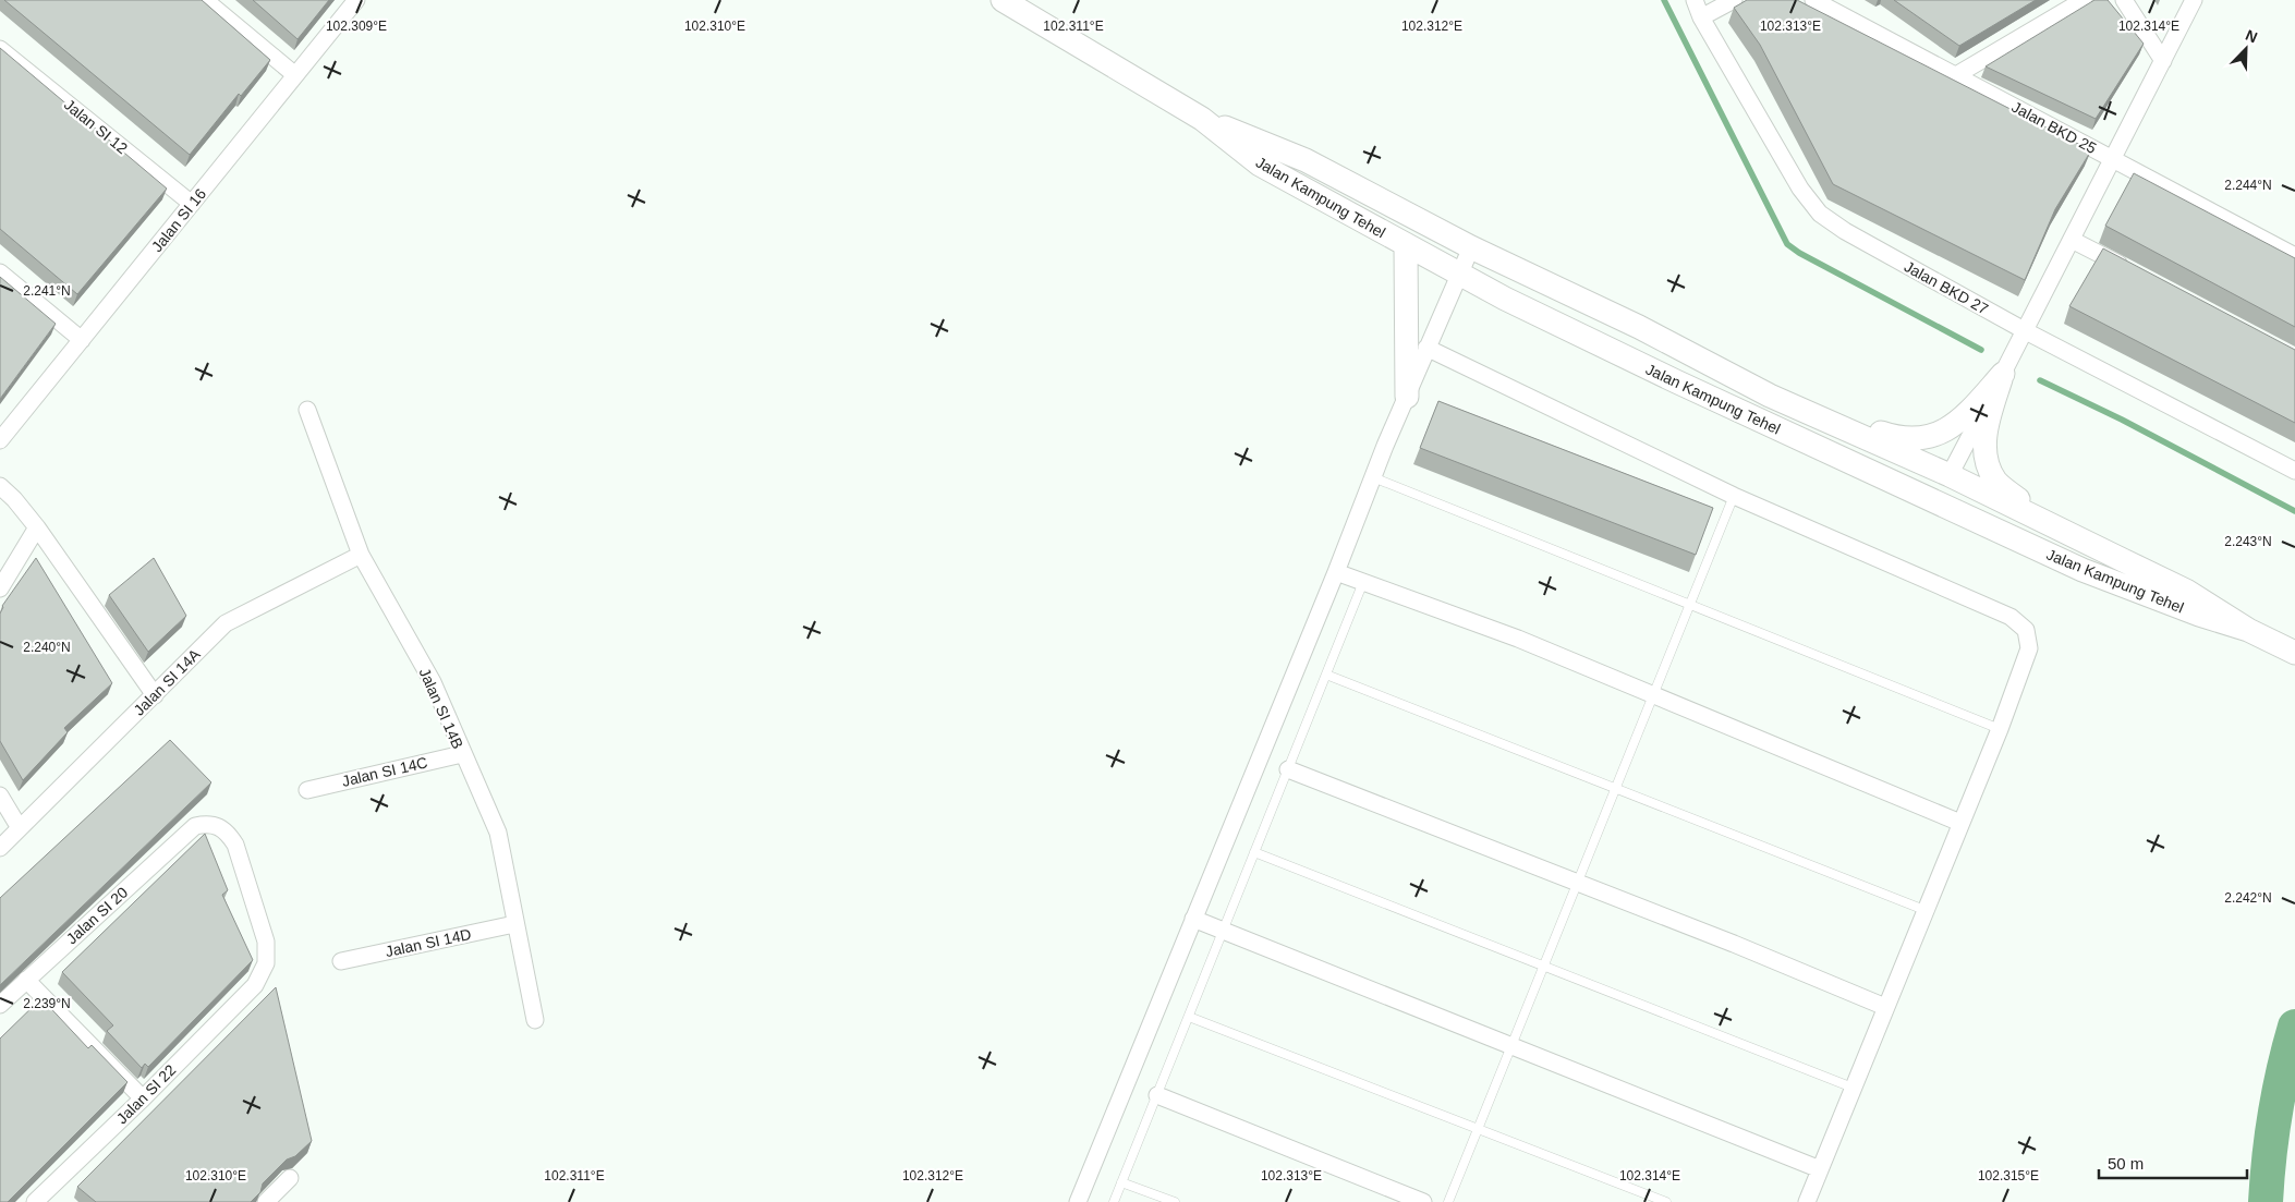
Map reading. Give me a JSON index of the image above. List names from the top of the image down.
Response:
{
  "streets": {
    "main road": ["Jalan Kampung Tehel"],
    "street": [
      "Jalan SI 12",
      "Jalan BKD 25",
      "Jalan SI 16",
      "Jalan BKD 27",
      "Jalan SI 14A",
      "Jalan SI 14B",
      "Jalan SI 14C",
      "Jalan SI 20",
      "Jalan SI 14D",
      "Jalan SI 22"
    ]
  },
  "crossings": [
    ["Jalan SI 12", "Jalan SI 16"],
    ["Jalan SI 14A", "Jalan SI 14B"],
    ["Jalan SI 14B", "Jalan SI 14C"],
    ["Jalan SI 14B", "Jalan SI 14D"],
    ["Jalan SI 20", "Jalan SI 22"]
  ],
  "scale_bar": "50 m",
  "north": "top right",
  "coordinates": [
    "102.309°E",
    "102.310°E",
    "102.311°E",
    "102.312°E",
    "102.313°E",
    "102.314°E",
    "2.244°N",
    "2.241°N",
    "2.243°N",
    "2.240°N",
    "2.242°N",
    "2.239°N",
    "102.315°E"
  ]
}
